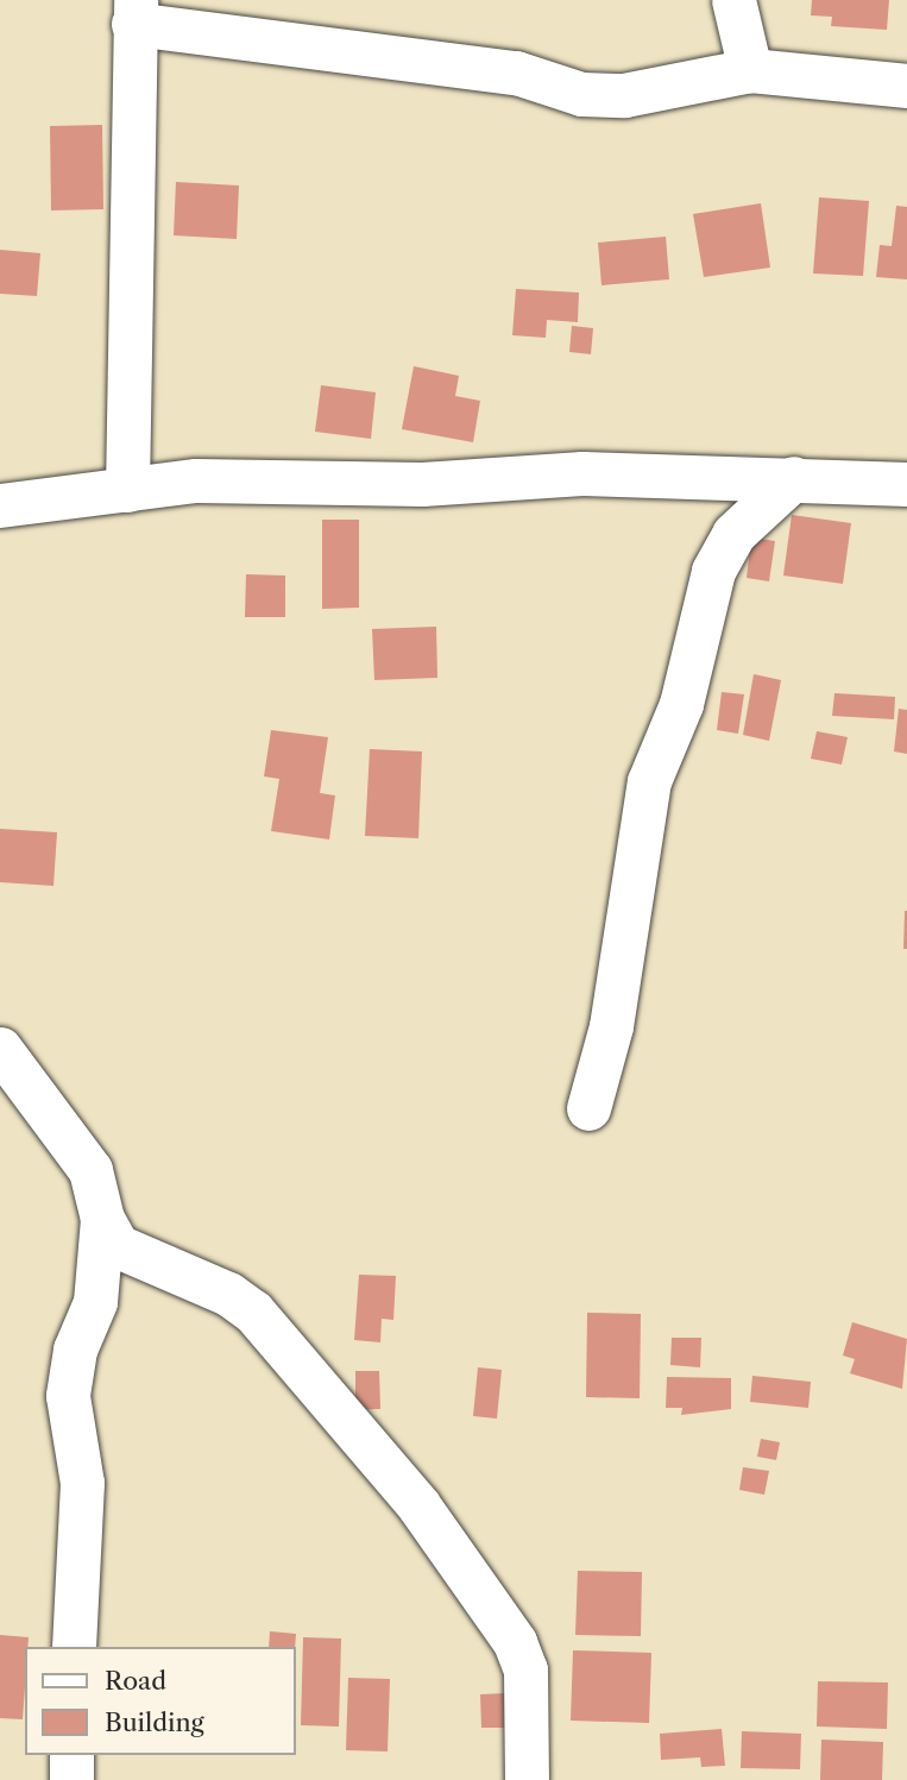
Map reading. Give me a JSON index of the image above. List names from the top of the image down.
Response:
{
  "legend": ["Road", "Building"]
}
